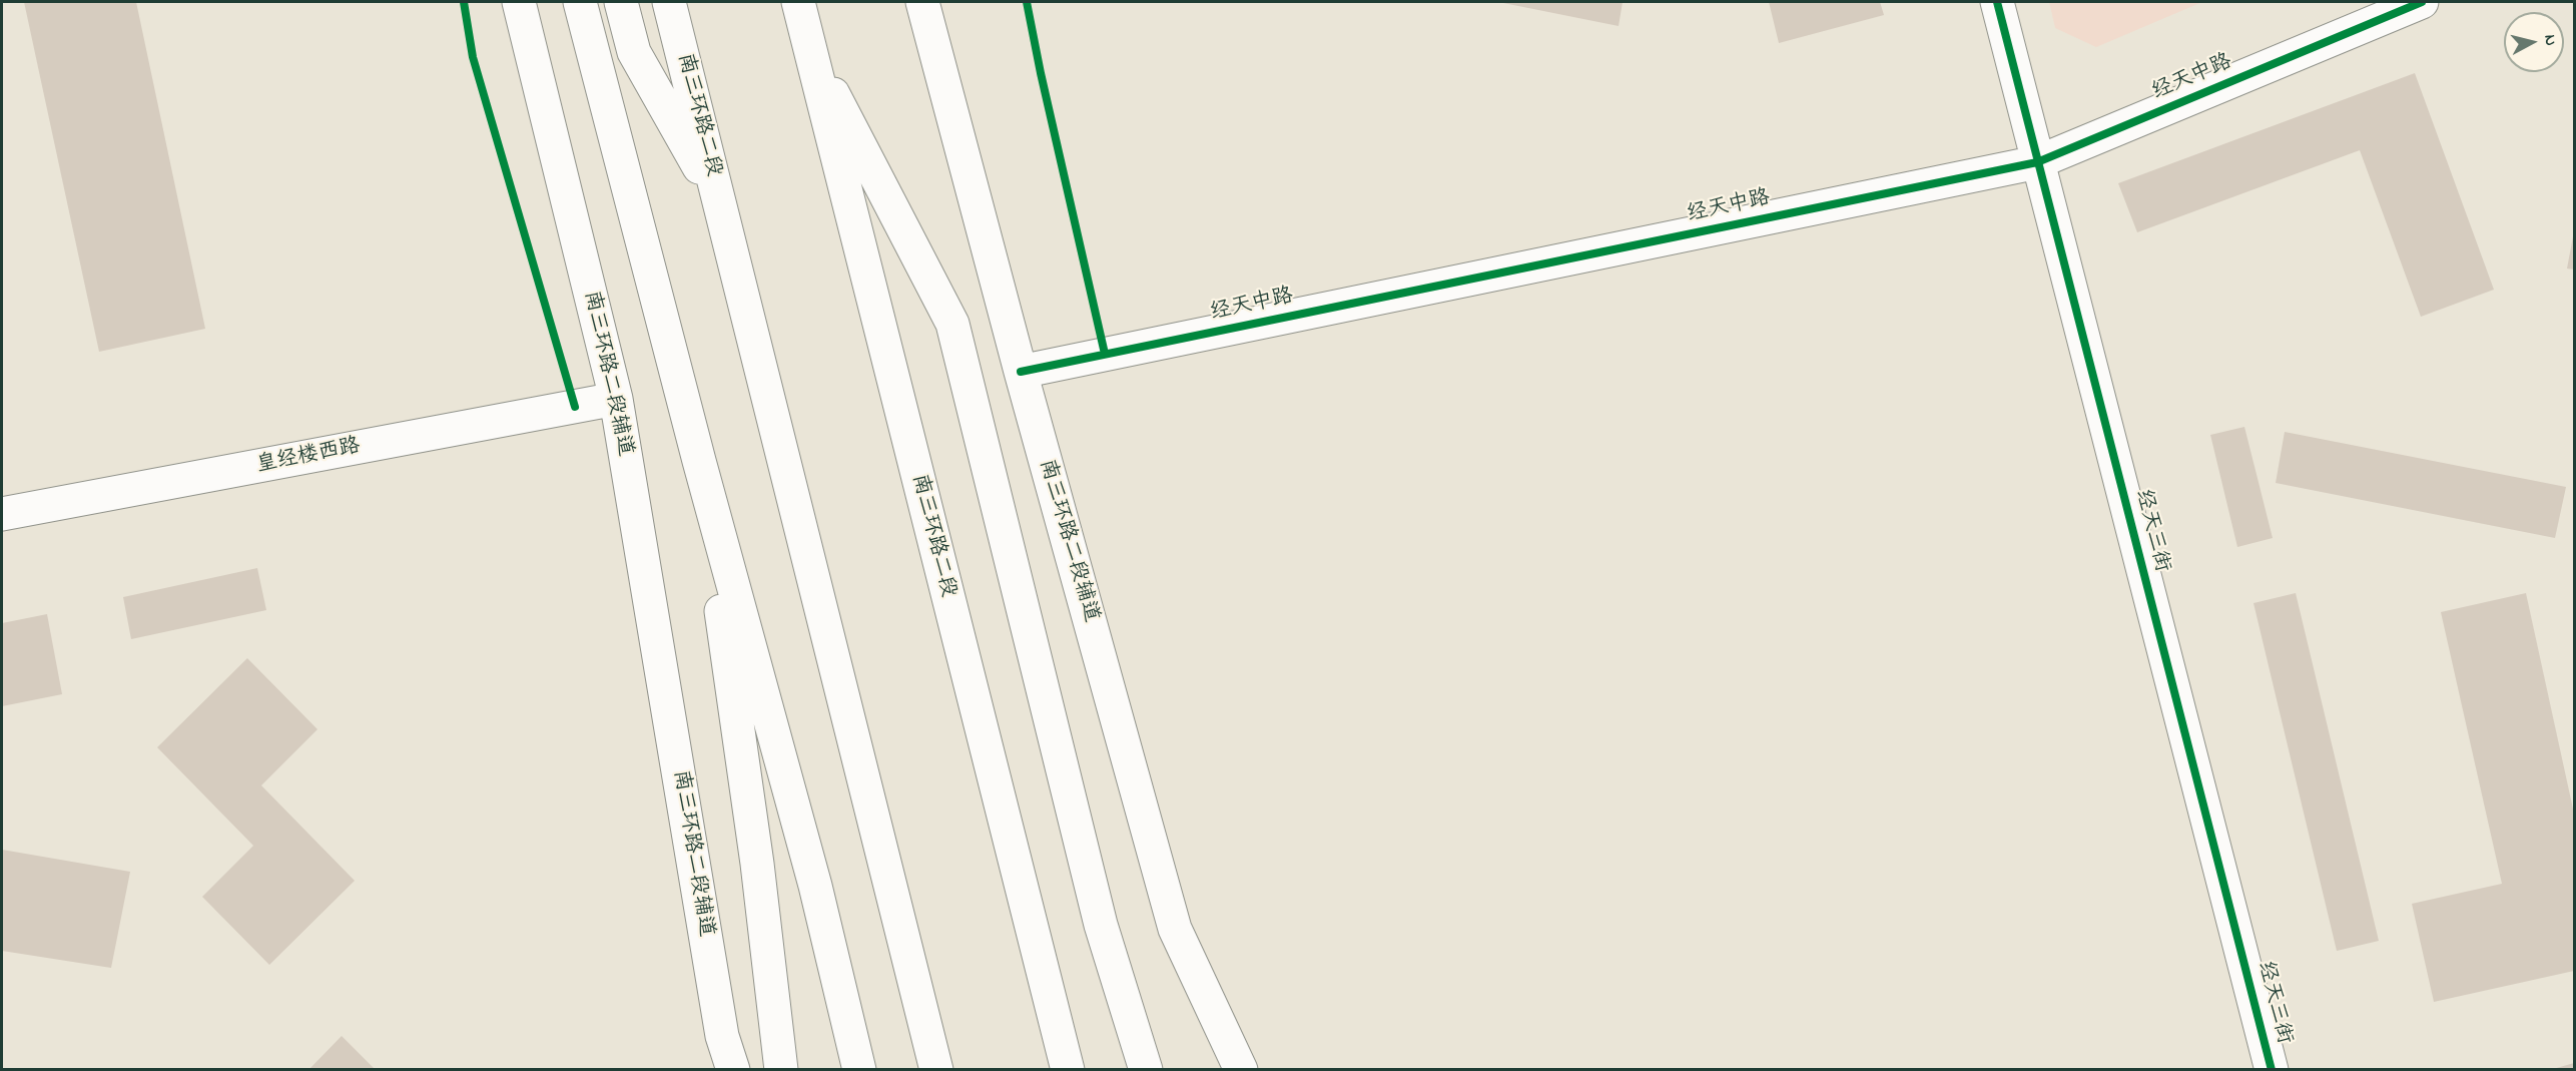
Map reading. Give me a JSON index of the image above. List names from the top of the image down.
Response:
{
  "streets": {
    "main road": [
      "经天中路",
      "南三环路二段",
      "南三环路二段辅道",
      "皇经楼西路",
      "经天三街"
    ]
  },
  "crossings": [
    ["经天中路", "南三环路二段辅道"],
    ["经天中路", "经天三街"],
    ["南三环路二段辅道", "皇经楼西路"]
  ],
  "north": "right"
}
